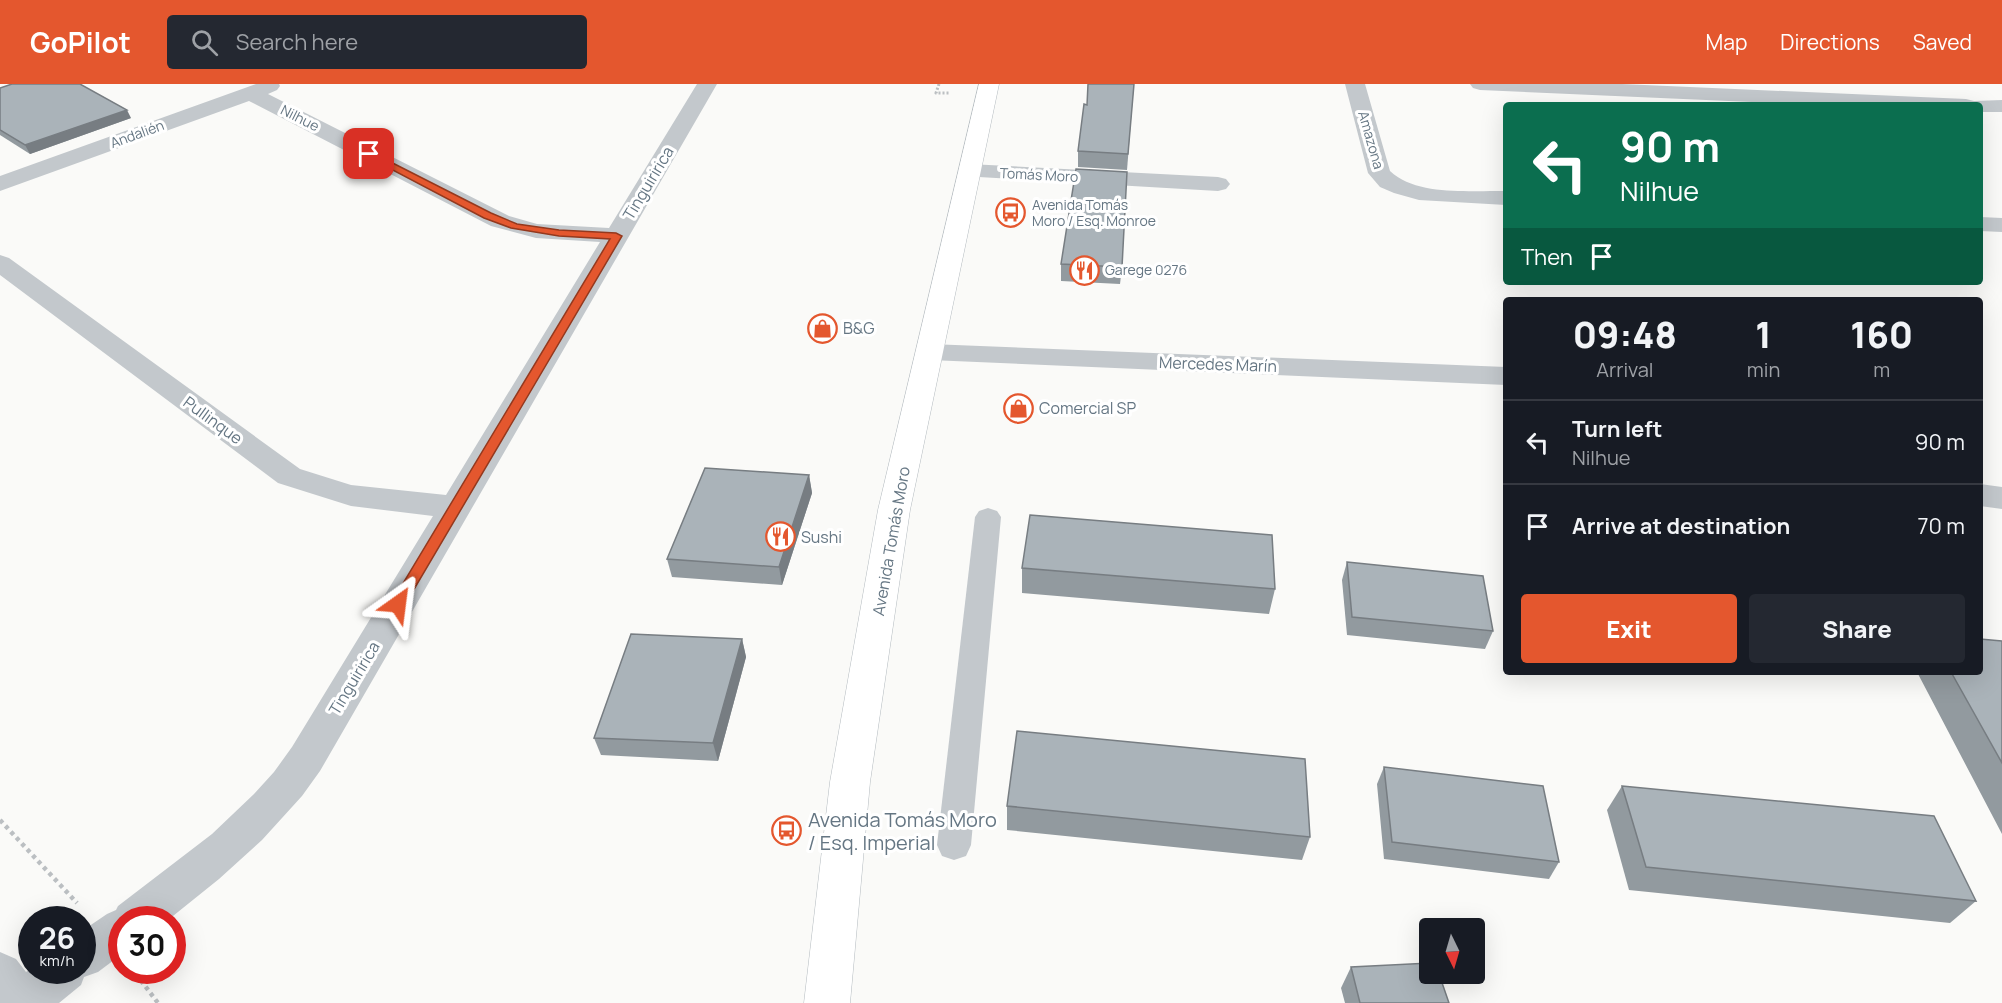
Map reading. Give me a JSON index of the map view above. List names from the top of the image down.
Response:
{
  "streets": {
    "main road": ["Avenida Tomás Moro"],
    "street": [
      "Nilhue",
      "Andalién",
      "Amazona",
      "Tomás Moro",
      "Tinguiririca",
      "Mercedes Marín",
      "Pullinque"
    ]
  },
  "crossings": [
    ["Nilhue", "Andalién"],
    ["Nilhue", "Tinguiririca"],
    ["Tomás Moro", "Avenida Tomás Moro"],
    ["Tinguiririca", "Pullinque"],
    ["Mercedes Marín", "Avenida Tomás Moro"]
  ],
  "places": {
    "bus stop": ["Avenida Tomás Moro / Esq. Monroe", "Avenida Tomás Moro / Esq. Imperial"],
    "restaurant": ["Garege 0276", "Sushi"],
    "shop": ["B&G", "Comercial SP"]
  },
  "north": "bottom",
  "page": {
    "header": "GoPilot",
    "search": "Search here",
    "nav": ["Map", "Directions", "Saved"],
    "turn": ["90 m", "Nilhue"],
    "then": "Then",
    "eta": [
      "09:48",
      "Arrival",
      "1",
      "min",
      "160",
      "m"
    ],
    "list": [
      {
        "name": "Turn left",
        "note": "Nilhue",
        "value": "90 m"
      },
      {
        "name": "Arrive at destination",
        "value": "70 m"
      }
    ],
    "buttons": ["Exit", "Share"],
    "speed": "26 km/h",
    "limit": "30"
  }
}
